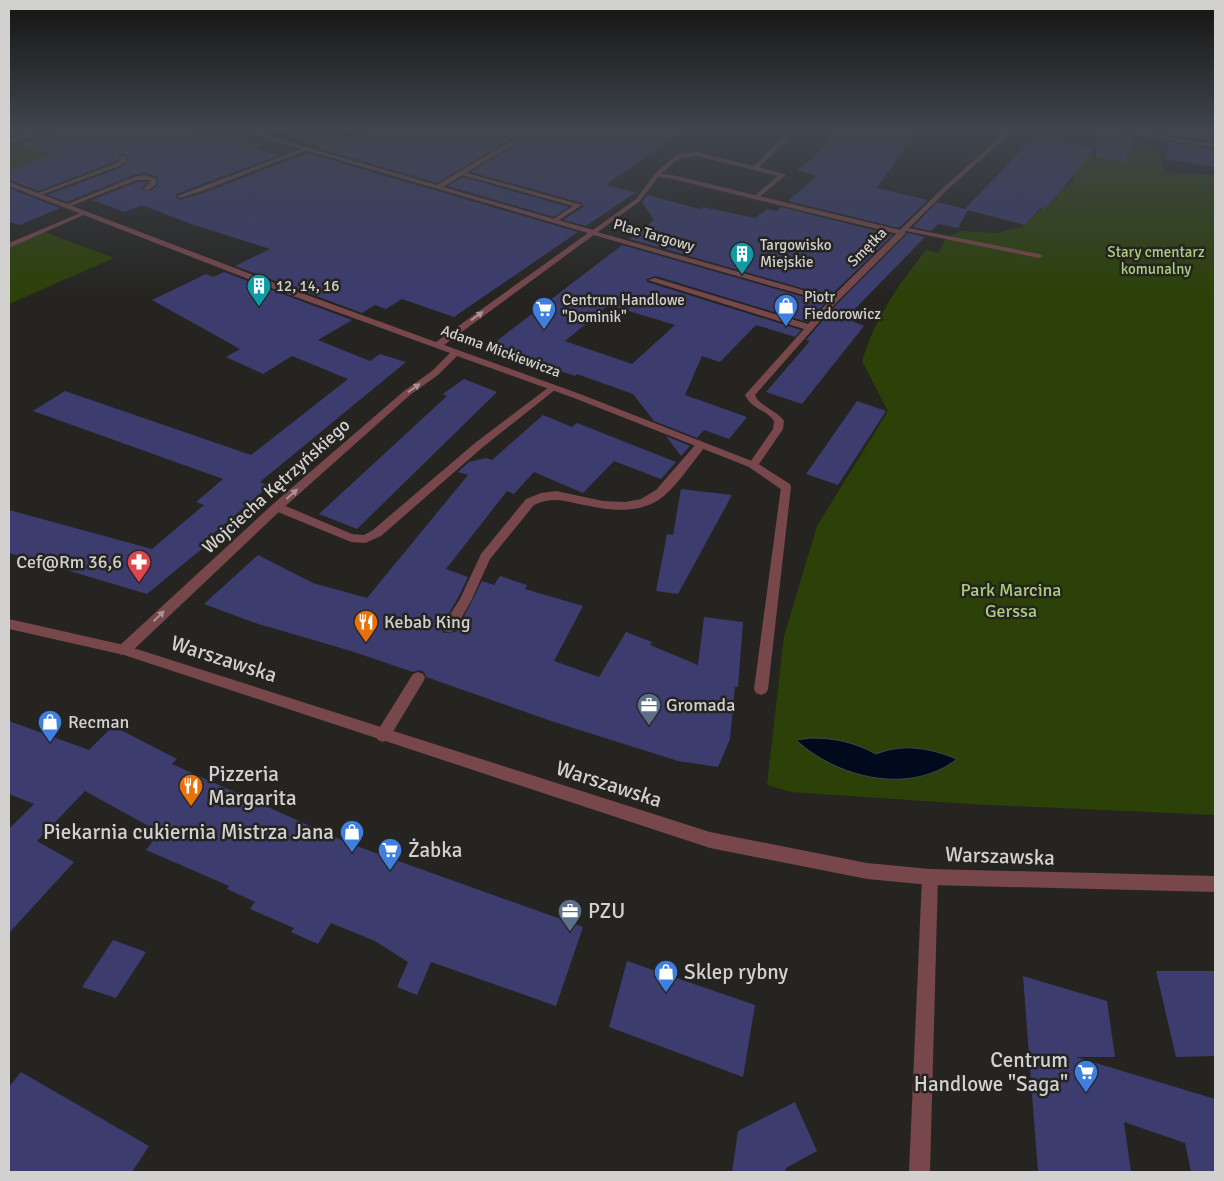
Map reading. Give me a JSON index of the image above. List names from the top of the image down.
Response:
{
  "streets": {
    "street": [
      "Plac Targowy",
      "Smętka",
      "Adama Mickiewicza",
      "Wojciecha Kętrzyńskiego",
      "Warszawska"
    ]
  },
  "crossings": [
    ["Plac Targowy", "Smętka"],
    ["Smętka", "Adama Mickiewicza"],
    ["Adama Mickiewicza", "Wojciecha Kętrzyńskiego"],
    ["Wojciecha Kętrzyńskiego", "Warszawska"]
  ],
  "one_way": ["Wojciecha Kętrzyńskiego"],
  "parks": ["Stary cmentarz komunalny", "Park Marcina Gerssa"],
  "places": {
    "building": ["Targowisko Miejskie", "12, 14, 16"],
    "shop": [
      "Piotr Fiedorowicz",
      "Recman",
      "Piekarnia cukiernia Mistrza Jana",
      "Sklep rybny"
    ],
    "supermarket": ["Centrum Handlowe \"Dominik\"", "Żabka", "Centrum Handlowe \"Saga\""],
    "pharmacy": ["Cef@Rm 36,6"],
    "restaurant": ["Kebab King", "Pizzeria Margarita"],
    "office": ["Gromada", "PZU"]
  }
}
